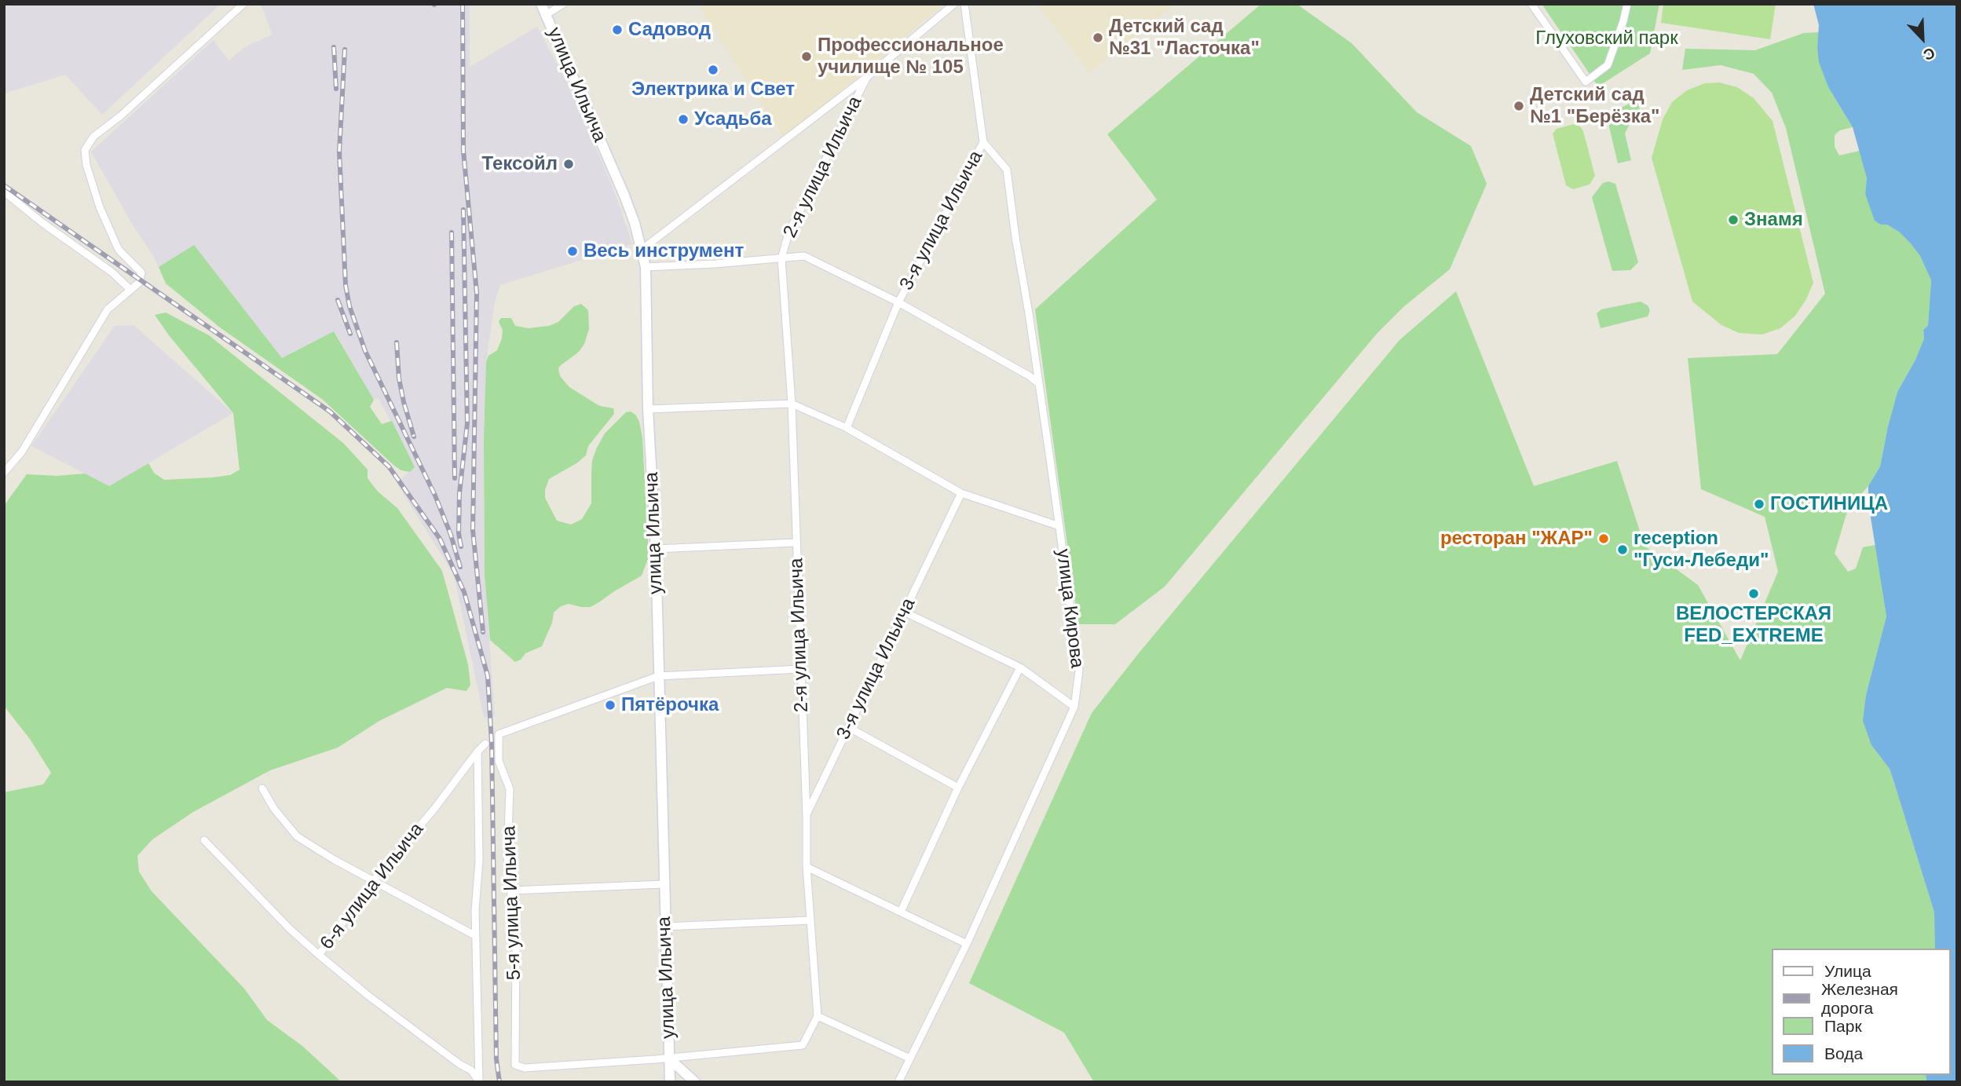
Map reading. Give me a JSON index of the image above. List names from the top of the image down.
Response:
{
  "streets": {
    "main road": ["улица Ильича"],
    "street": [
      "2-я улица Ильича",
      "3-я улица Ильича",
      "улица Кирова",
      "6-я улица Ильича",
      "5-я улица Ильича"
    ]
  },
  "crossings": [
    ["улица Ильича", "5-я улица Ильича"],
    ["2-я улица Ильича", "3-я улица Ильича"],
    ["3-я улица Ильича", "улица Кирова"]
  ],
  "parks": ["Глуховский парк"],
  "places": [
    "Садовод",
    "Детский сад №31 \"Ласточка\"",
    "Профессиональное училище № 105",
    "Электрика и Свет",
    "Детский сад №1 \"Берёзка\"",
    "Усадьба",
    "Тексойл",
    "Знамя",
    "Весь инструмент",
    "ГОСТИНИЦА",
    "ресторан \"ЖАР\"",
    "reception \"Гуси-Лебеди\"",
    "ВЕЛОСТЕРСКАЯ FED_EXTREME",
    "Пятёрочка"
  ],
  "legend": [
    "Улица",
    "Железная дорога",
    "Парк",
    "Вода"
  ],
  "north": "bottom right"
}
